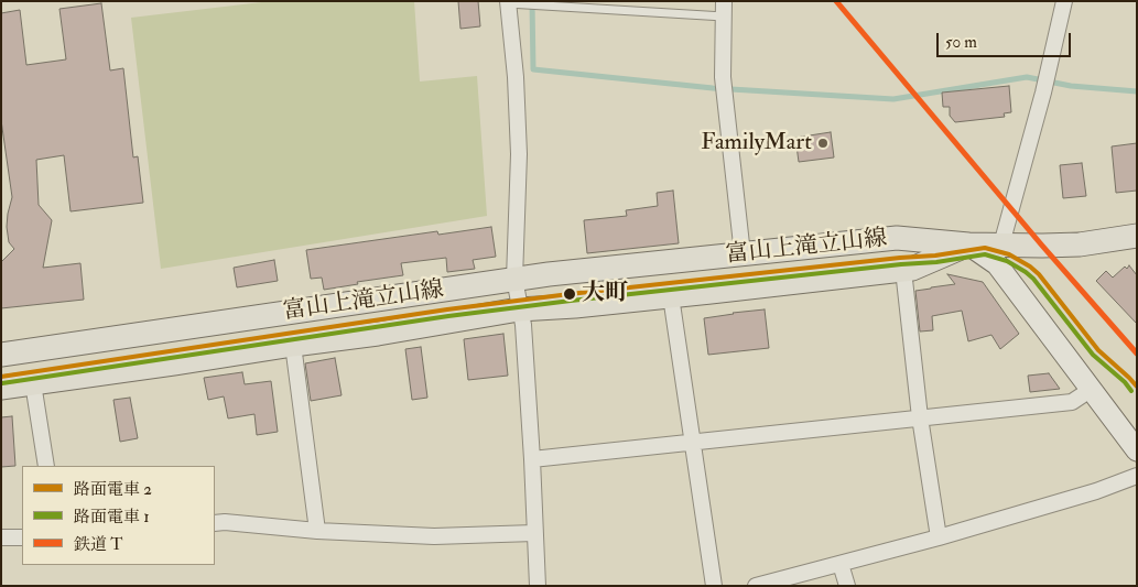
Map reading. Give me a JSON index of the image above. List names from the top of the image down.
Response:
{
  "streets": {
    "main road": ["富山上滝立山線"]
  },
  "places": ["FamilyMart", "大町"],
  "lines": ["rail line T", "tram line 2", "tram line 1"],
  "legend": ["路面電車 2", "路面電車 1", "鉄道 T"],
  "scale_bar": "50 m"
}
